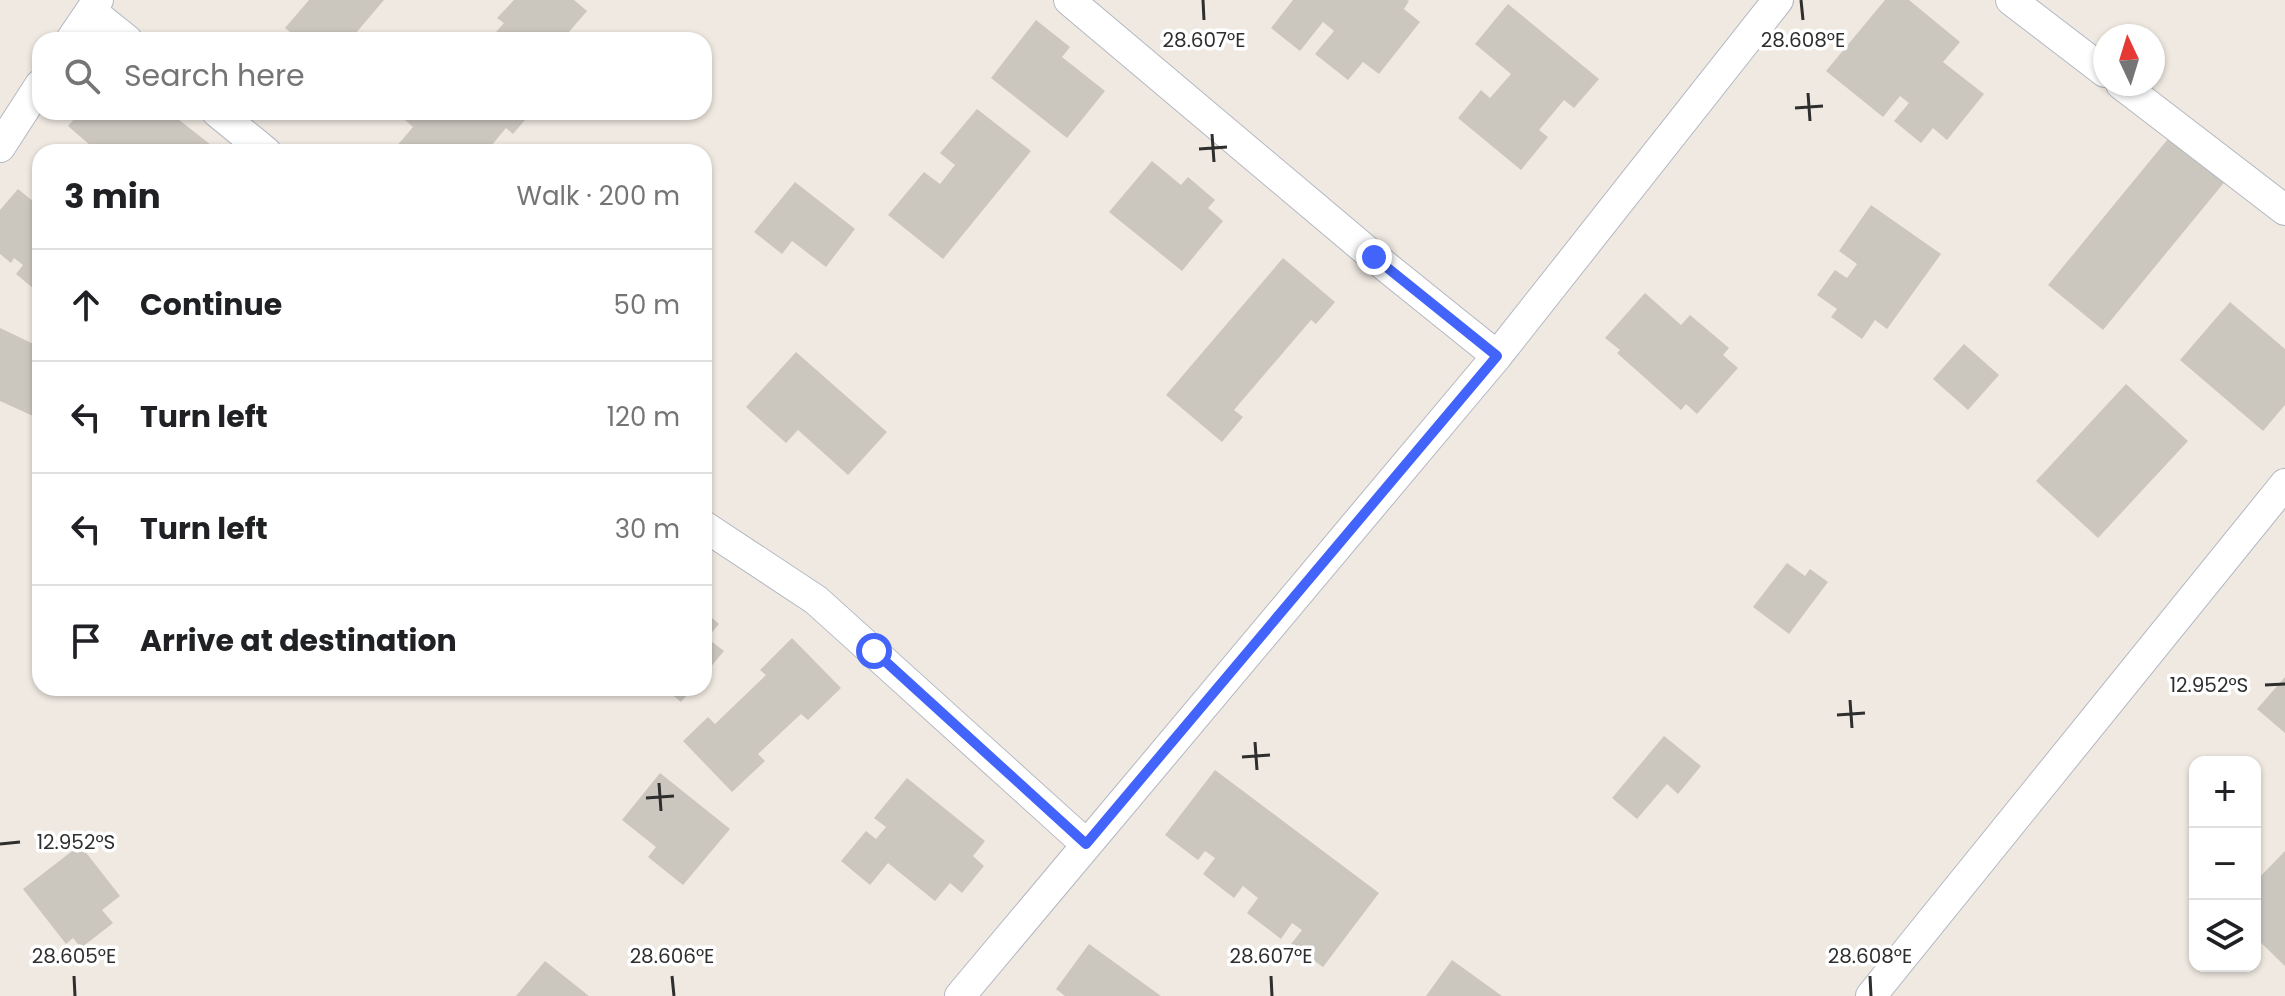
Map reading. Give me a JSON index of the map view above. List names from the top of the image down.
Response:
{
  "north": "top",
  "page": {
    "search": "Search here",
    "heading": ["3 min", "Walk · 200 m"],
    "list": [
      ["Continue", "50 m"],
      ["Turn left", "120 m"],
      ["Turn left", "30 m"],
      "Arrive at destination"
    ],
    "map_buttons": ["+", "−"]
  },
  "coordinates": [
    "28.607°E",
    "28.608°E",
    "12.952°S",
    "28.605°E",
    "28.606°E"
  ]
}
